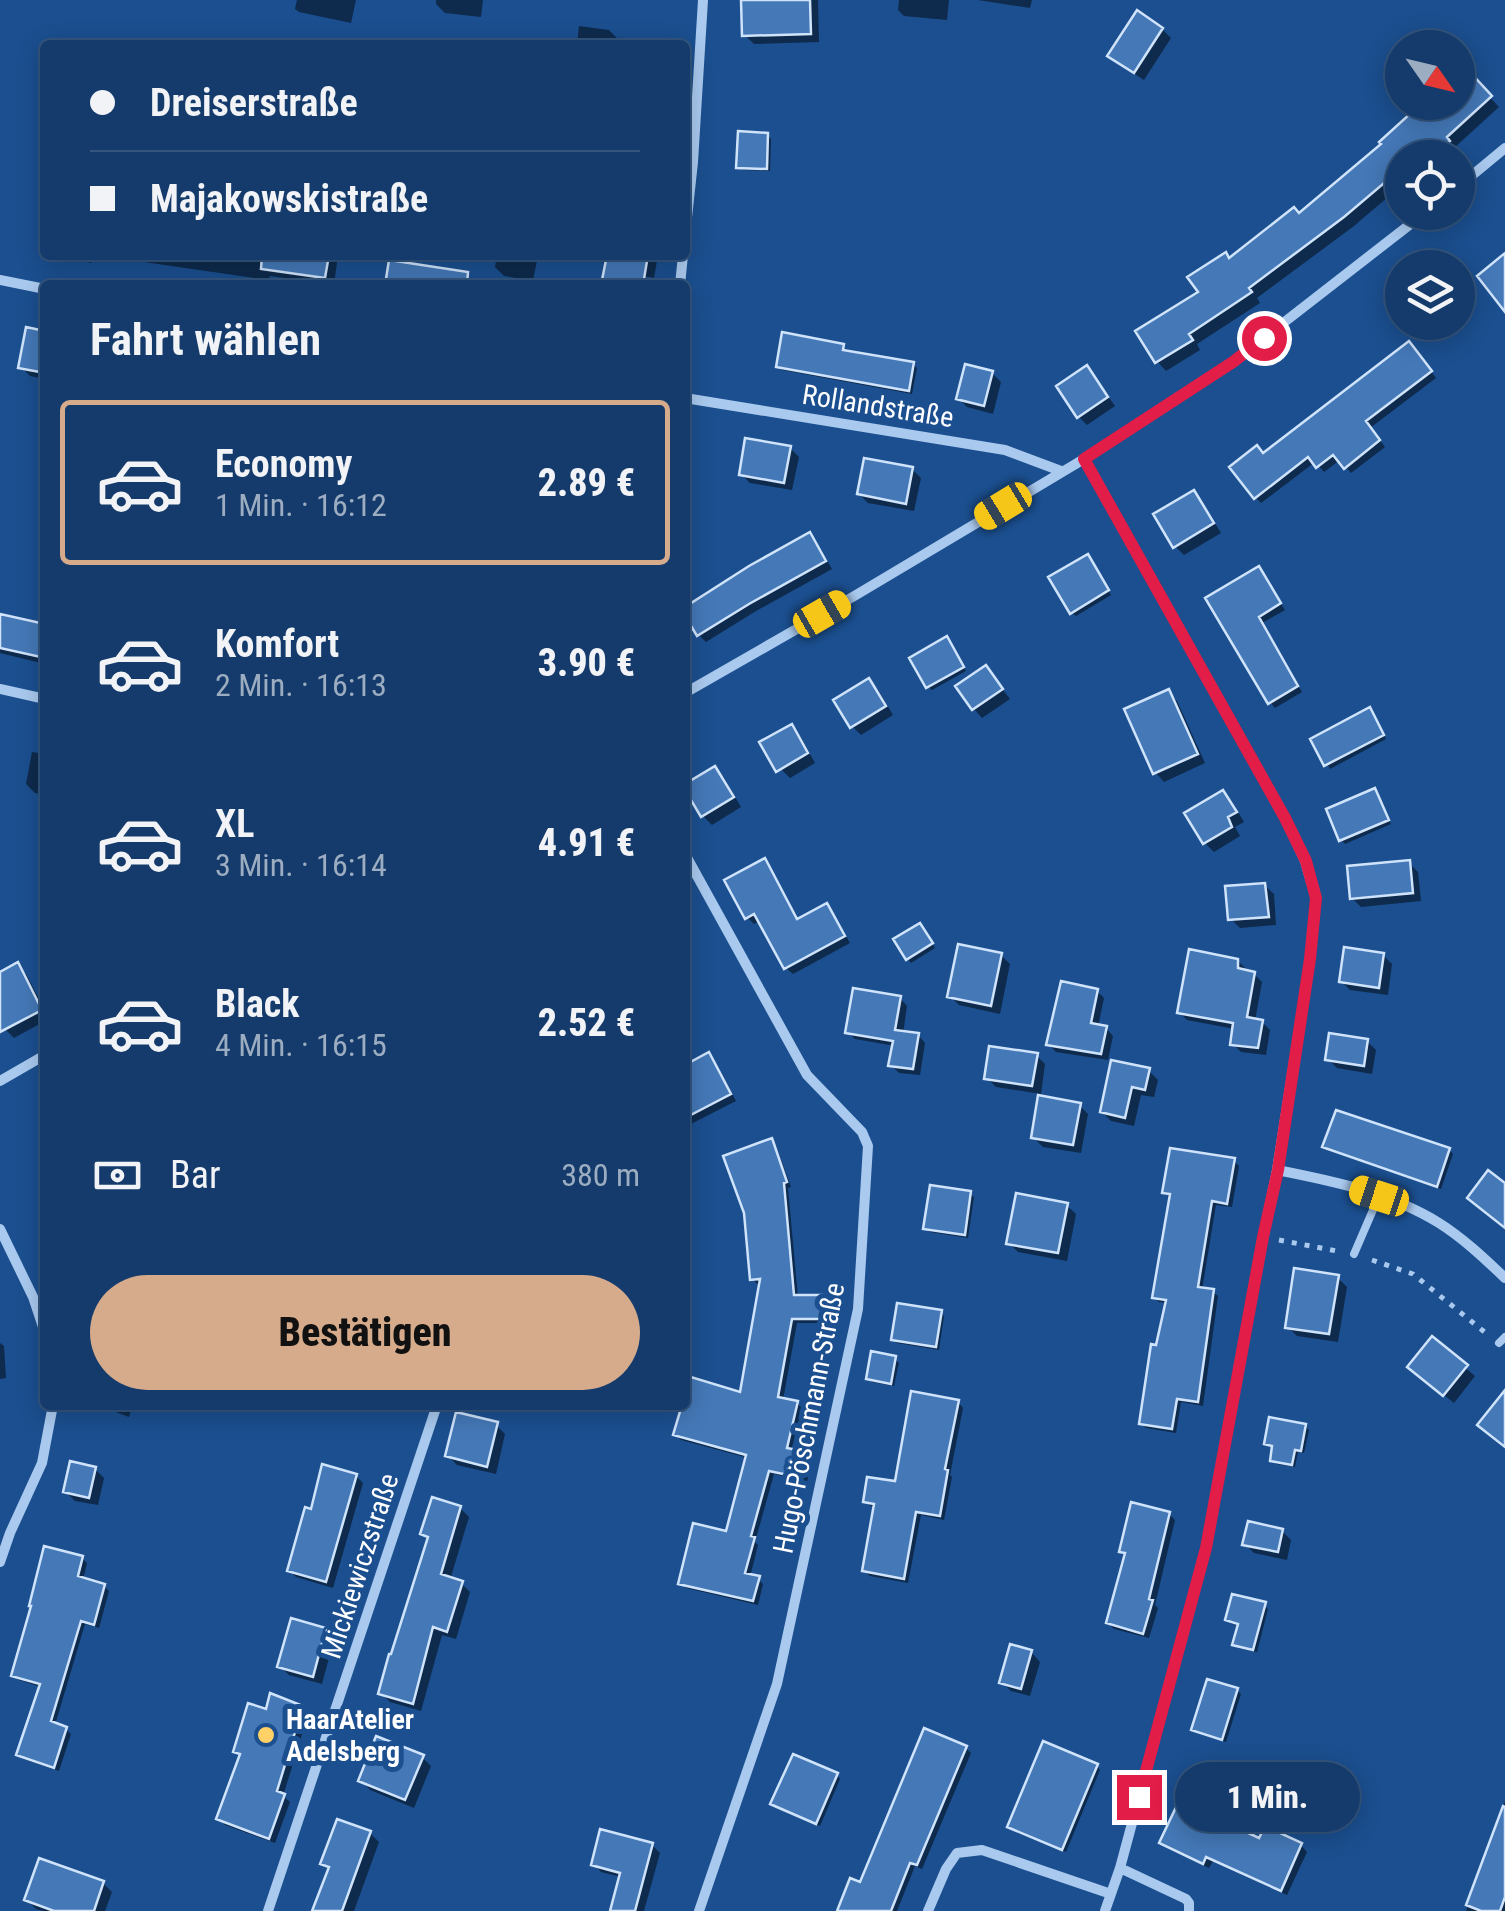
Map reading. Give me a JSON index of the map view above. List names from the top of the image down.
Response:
{
  "streets": {
    "street": ["Rollandstraße", "Hugo-Pöschmann-Straße", "Mickiewiczstraße"]
  },
  "places": ["HaarAtelier Adelsberg"],
  "north": "bottom right",
  "page": {
    "banner": ["Dreiserstraße", "Majakowskistraße"],
    "heading": "Fahrt wählen",
    "list": [
      {
        "name": "Economy",
        "note": "1 Min. · 16:12",
        "value": "2.89 €"
      },
      {
        "name": "Komfort",
        "note": "2 Min. · 16:13",
        "value": "3.90 €"
      },
      {
        "name": "XL",
        "note": "3 Min. · 16:14",
        "value": "4.91 €"
      },
      {
        "name": "Black",
        "note": "4 Min. · 16:15",
        "value": "2.52 €"
      }
    ],
    "pay": ["Bar", "380 m"],
    "buttons": "Bestätigen",
    "bubble": "1 Min."
  }
}
